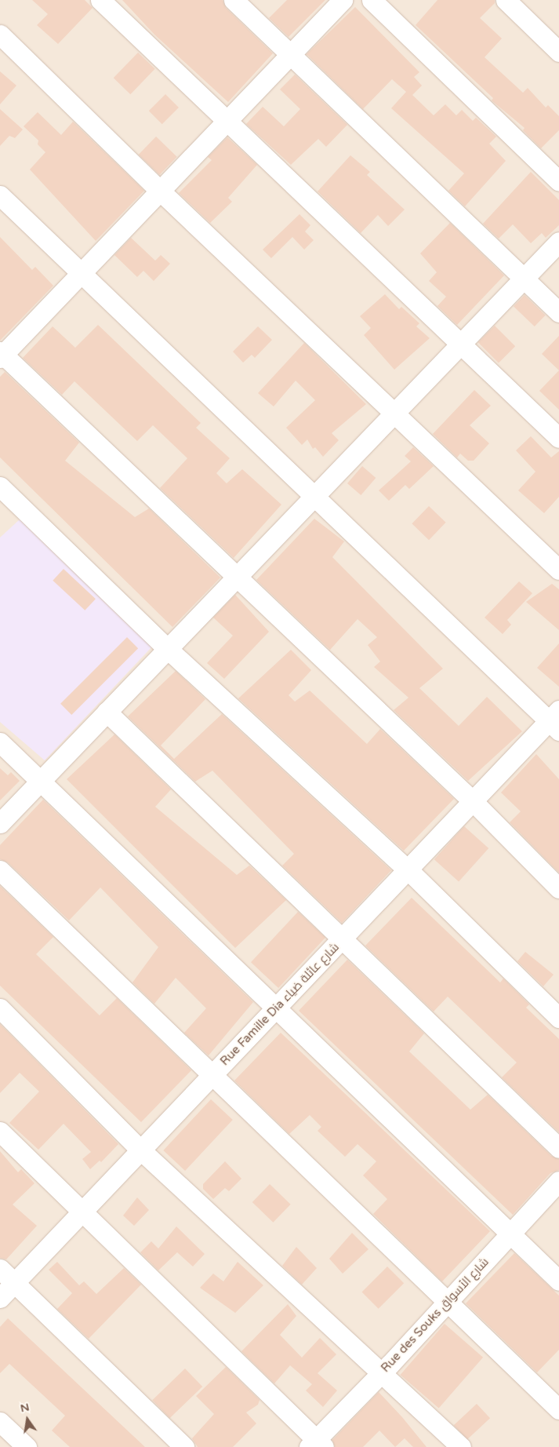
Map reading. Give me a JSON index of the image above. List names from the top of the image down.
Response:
{
  "streets": {
    "street": ["Rue Famille Dia شارع عائلة ضياء", "Rue des Souks شارع الأسواق"]
  },
  "north": "top"
}
